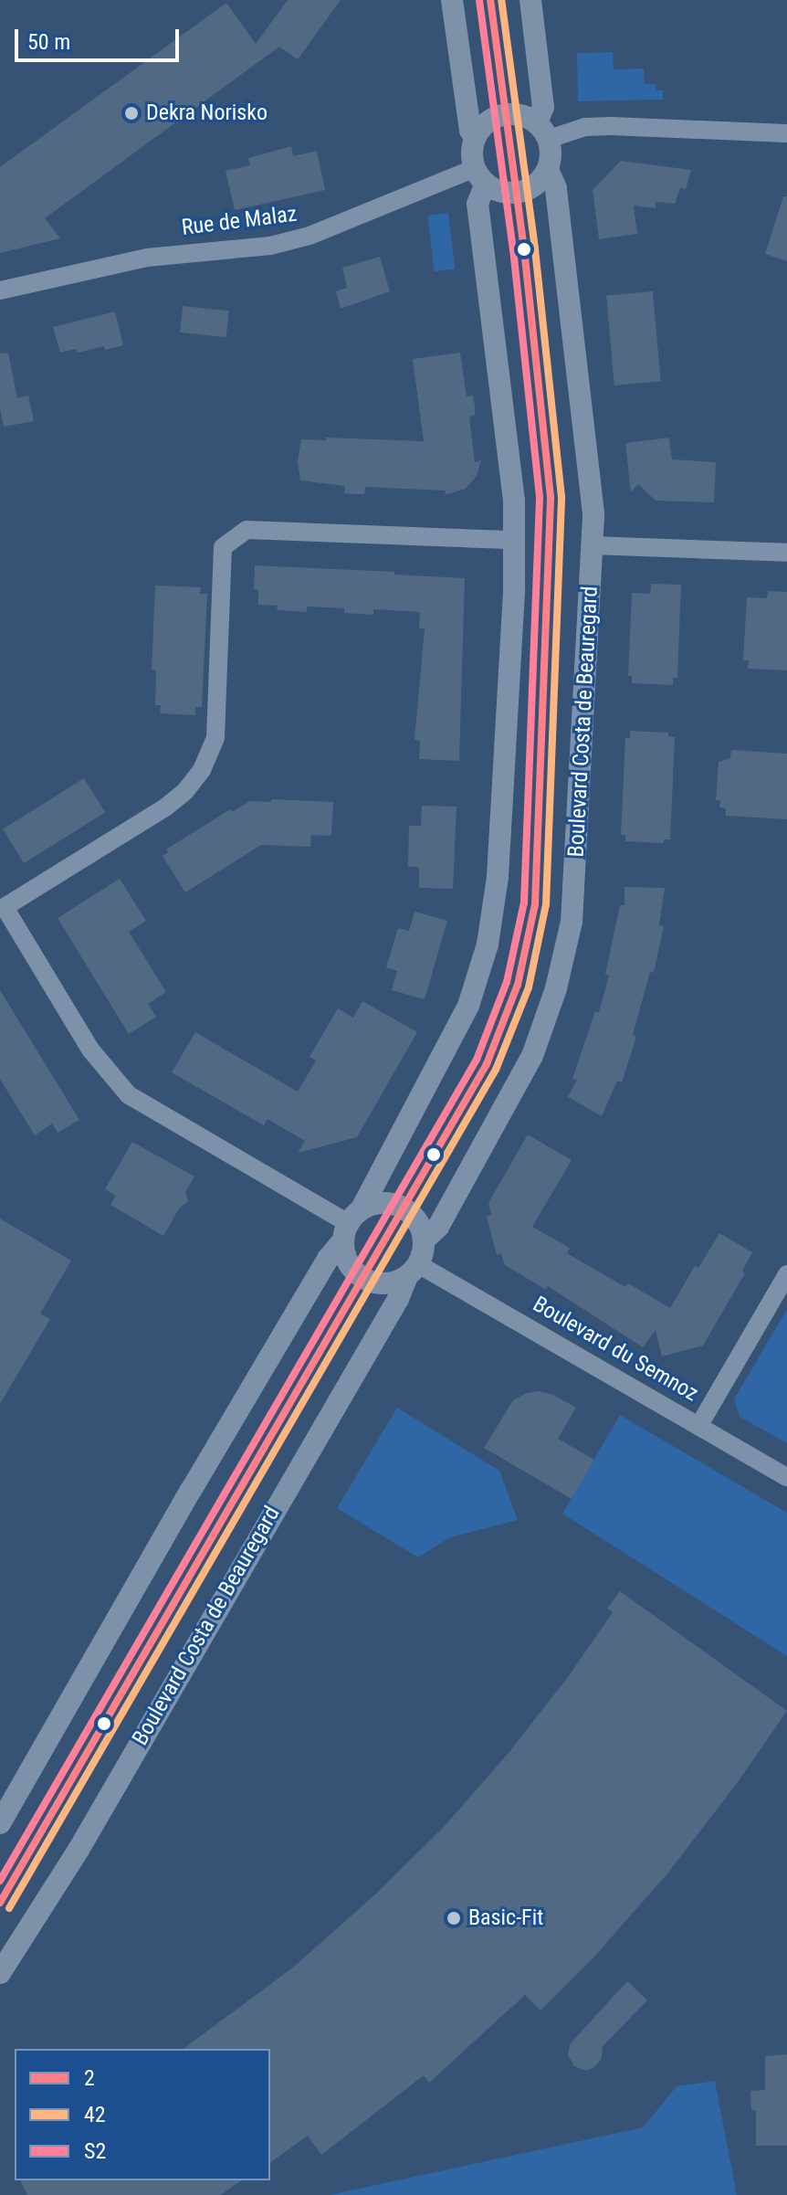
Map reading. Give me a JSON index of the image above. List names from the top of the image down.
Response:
{
  "streets": {
    "street": ["Rue de Malaz", "Boulevard Costa de Beauregard", "Boulevard du Semnoz"]
  },
  "crossings": [
    ["Rue de Malaz", "Boulevard Costa de Beauregard"],
    ["Boulevard Costa de Beauregard", "Boulevard du Semnoz"]
  ],
  "places": ["Dekra Norisko", "Basic-Fit"],
  "lines": ["transit line 2", "transit line 42", "transit line S2"],
  "legend": ["2", "42", "S2"],
  "scale_bar": "50 m"
}
